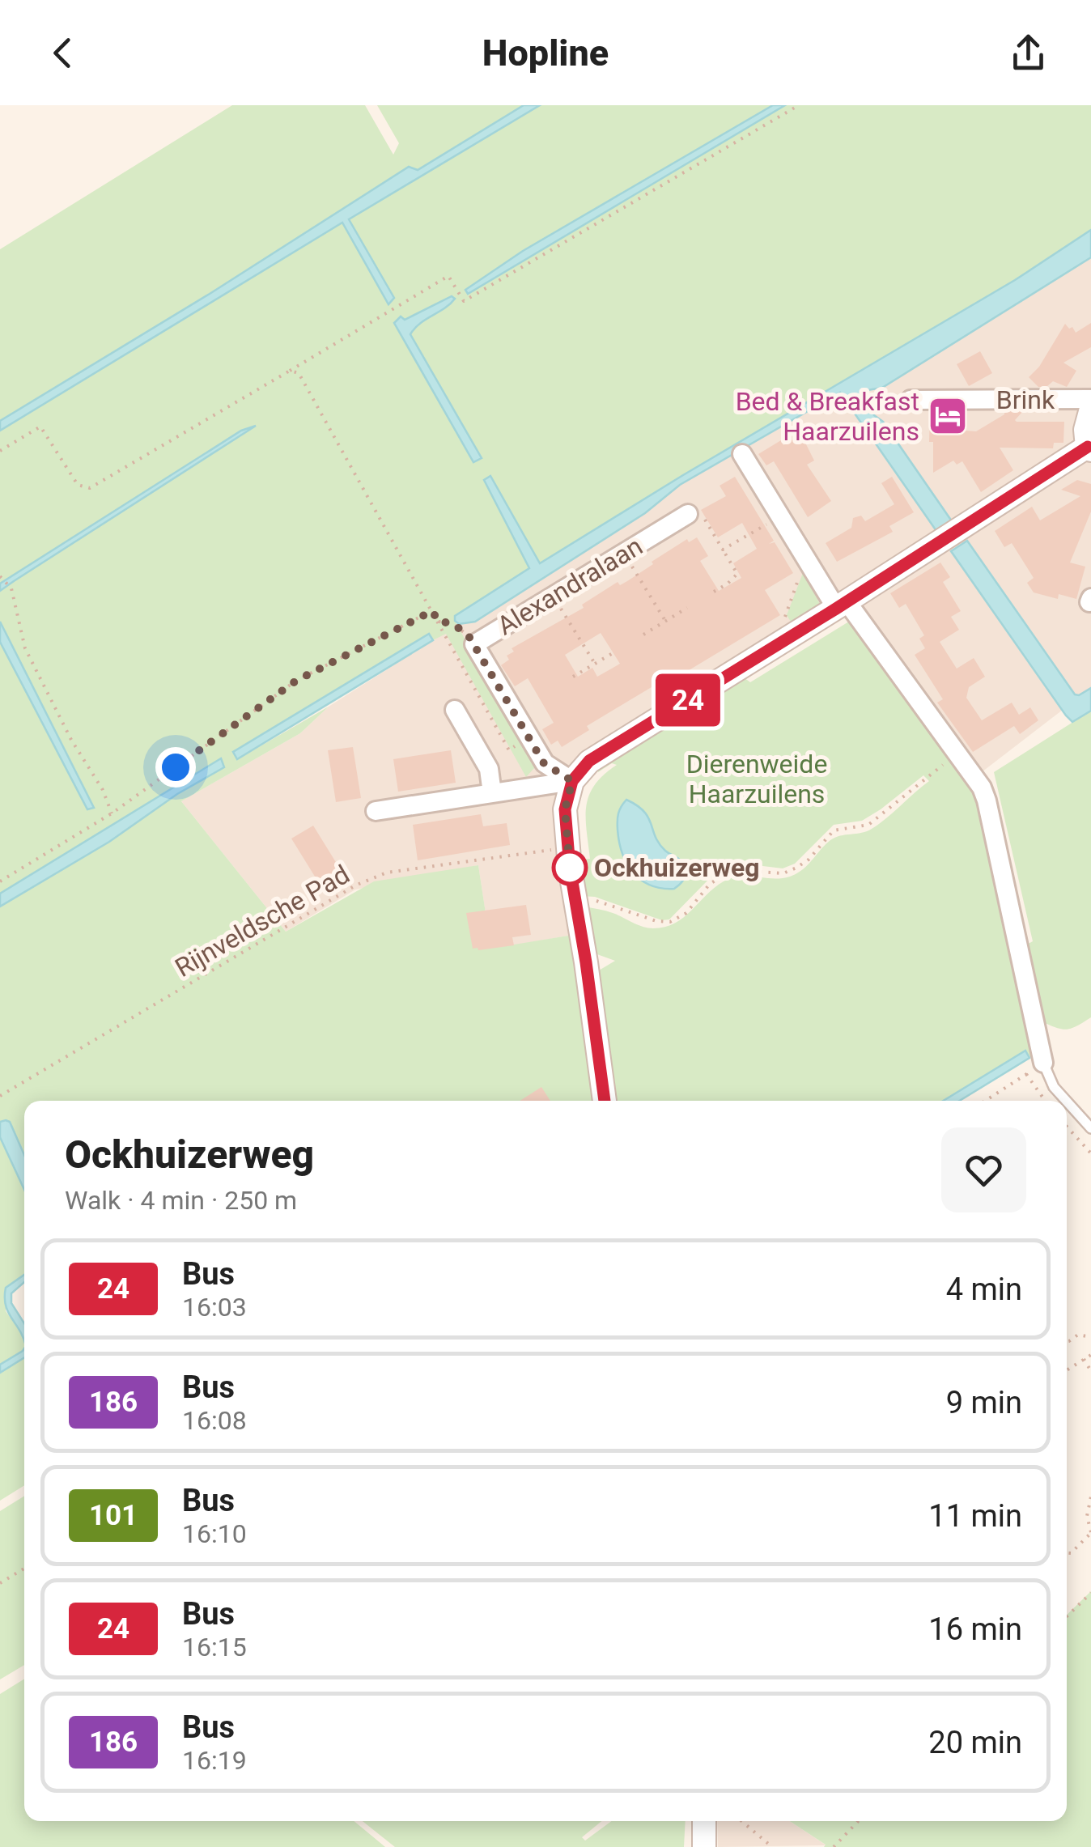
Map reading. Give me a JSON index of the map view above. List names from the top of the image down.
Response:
{
  "streets": {
    "street": ["Brink", "Alexandralaan"],
    "path": ["Rijnveldsche Pad"]
  },
  "parks": ["Dierenweide Haarzuilens"],
  "places": {
    "hotel": ["Bed & Breakfast Haarzuilens"],
    "other": ["Ockhuizerweg"]
  },
  "lines": ["bus line 24"],
  "page": {
    "header": "Hopline",
    "on_map": "24",
    "heading": ["Ockhuizerweg", "Walk · 4 min · 250 m"],
    "list": [
      {
        "mark": "24",
        "name": "Bus",
        "note": "16:03",
        "value": "4 min"
      },
      {
        "mark": "186",
        "name": "Bus",
        "note": "16:08",
        "value": "9 min"
      },
      {
        "mark": "101",
        "name": "Bus",
        "note": "16:10",
        "value": "11 min"
      },
      {
        "mark": "24",
        "name": "Bus",
        "note": "16:15",
        "value": "16 min"
      },
      {
        "mark": "186",
        "name": "Bus",
        "note": "16:19",
        "value": "20 min"
      }
    ]
  }
}
